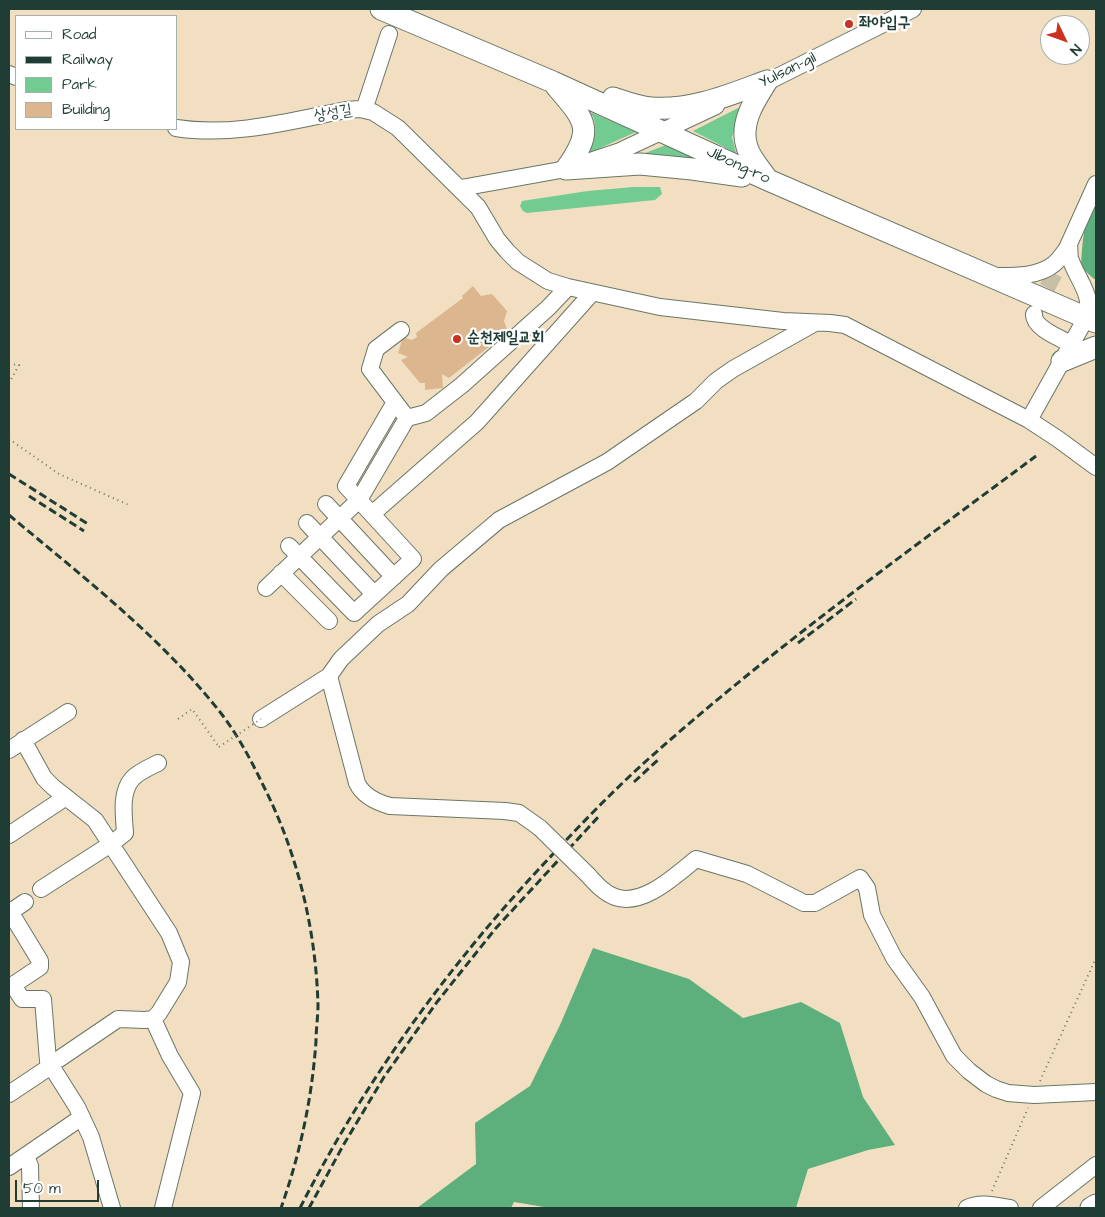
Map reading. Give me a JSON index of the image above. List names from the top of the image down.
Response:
{
  "streets": {
    "main road": ["Jibong-ro"],
    "street": ["Yulsan-gil", "상성길"]
  },
  "crossings": [
    ["Yulsan-gil", "상성길"],
    ["Yulsan-gil", "Jibong-ro"]
  ],
  "places": ["좌야입구", "순천제일교회"],
  "legend": [
    "Road",
    "Railway",
    "Park",
    "Building"
  ],
  "scale_bar": "50 m",
  "north": "bottom right"
}
